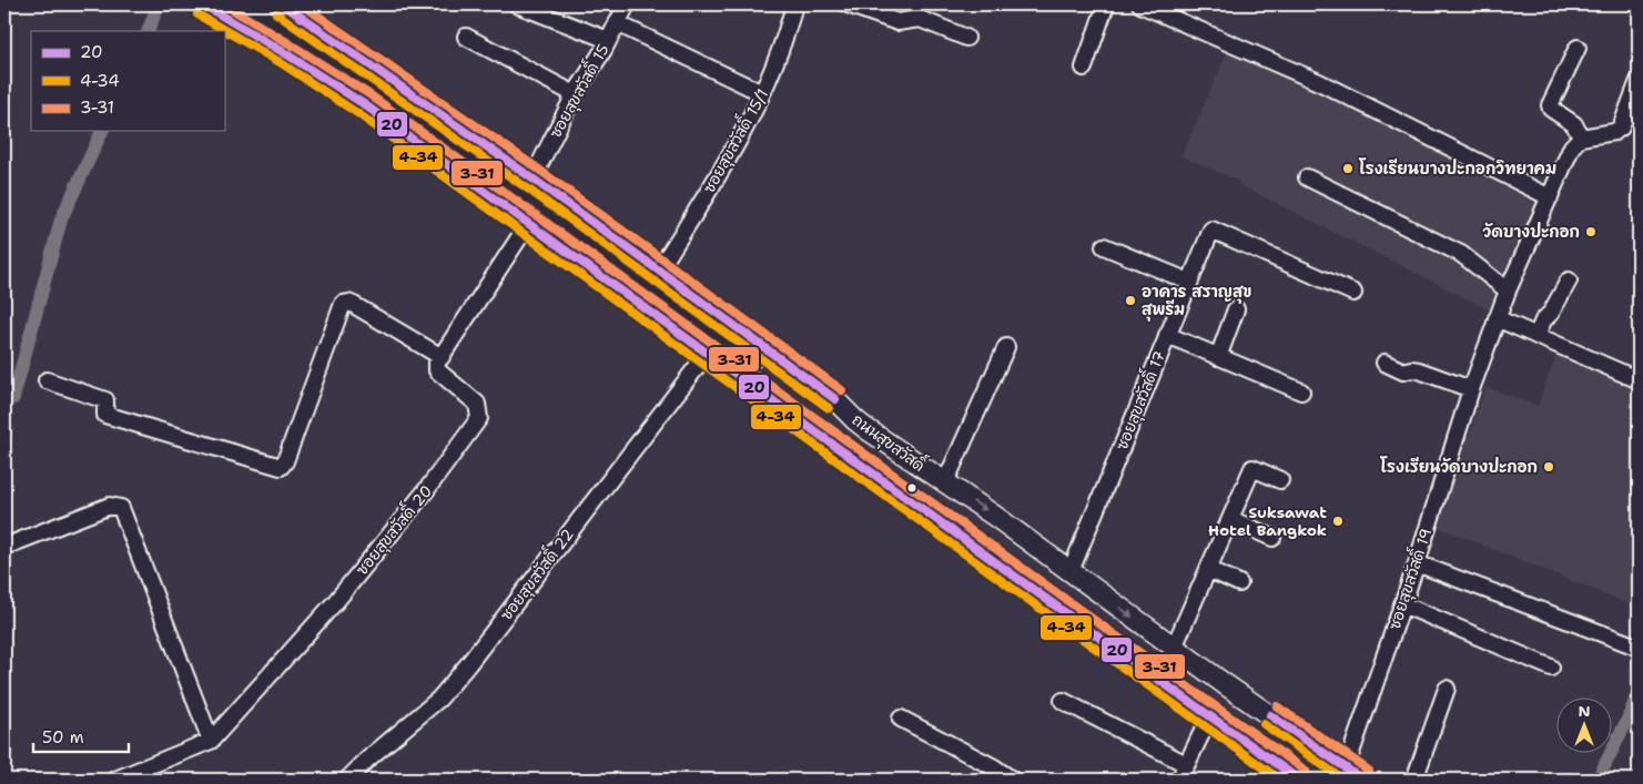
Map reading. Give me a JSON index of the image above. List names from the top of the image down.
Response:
{
  "streets": {
    "main road": ["ถนนสุขสวัสดิ์"],
    "street": [
      "ซอยสุขสวัสดิ์ 15",
      "ซอยสุขสวัสดิ์ 15/1",
      "ซอยสุขสวัสดิ์ 17",
      "ซอยสุขสวัสดิ์ 20",
      "ซอยสุขสวัสดิ์ 22",
      "ซอยสุขสวัสดิ์ 19"
    ]
  },
  "crossings": [
    ["ซอยสุขสวัสดิ์ 15", "ถนนสุขสวัสดิ์"],
    ["ซอยสุขสวัสดิ์ 15/1", "ถนนสุขสวัสดิ์"],
    ["ซอยสุขสวัสดิ์ 17", "ถนนสุขสวัสดิ์"],
    ["ถนนสุขสวัสดิ์", "ซอยสุขสวัสดิ์ 19"]
  ],
  "places": [
    "โรงเรียนบางปะกอกวิทยาคม",
    "วัดบางปะกอก",
    "อาคาร สราญสุข สุพรีม",
    "โรงเรียนวัดบางปะกอก",
    "Suksawat Hotel Bangkok"
  ],
  "lines": ["transit line 20", "transit line 3-31", "transit line 4-34"],
  "legend": ["20", "4-34", "3-31"],
  "scale_bar": "50 m",
  "north": "top"
}
